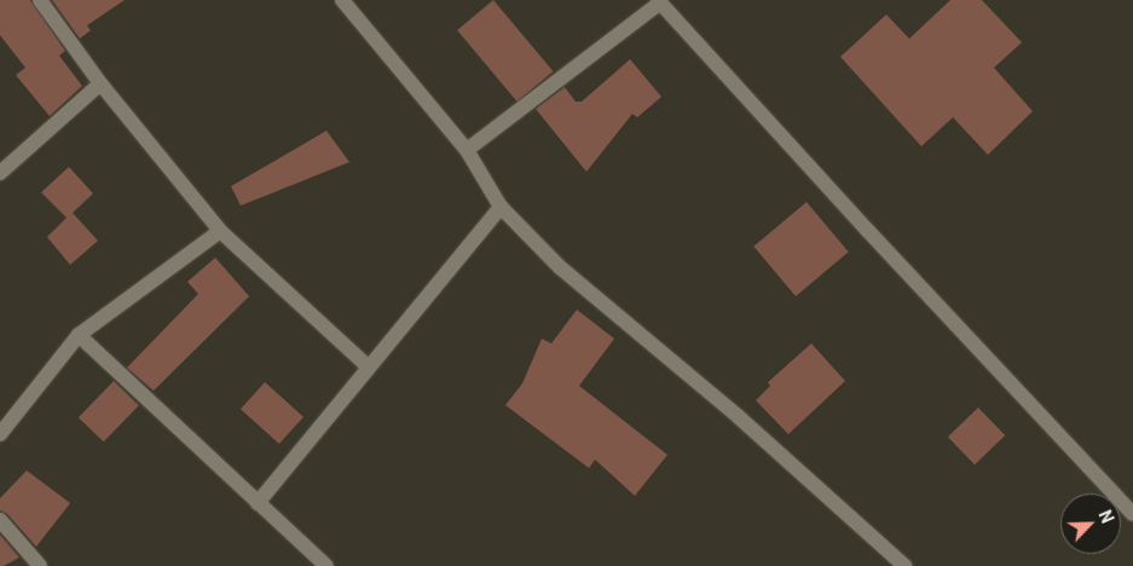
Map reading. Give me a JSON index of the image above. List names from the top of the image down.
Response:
{
  "north": "top right"
}
